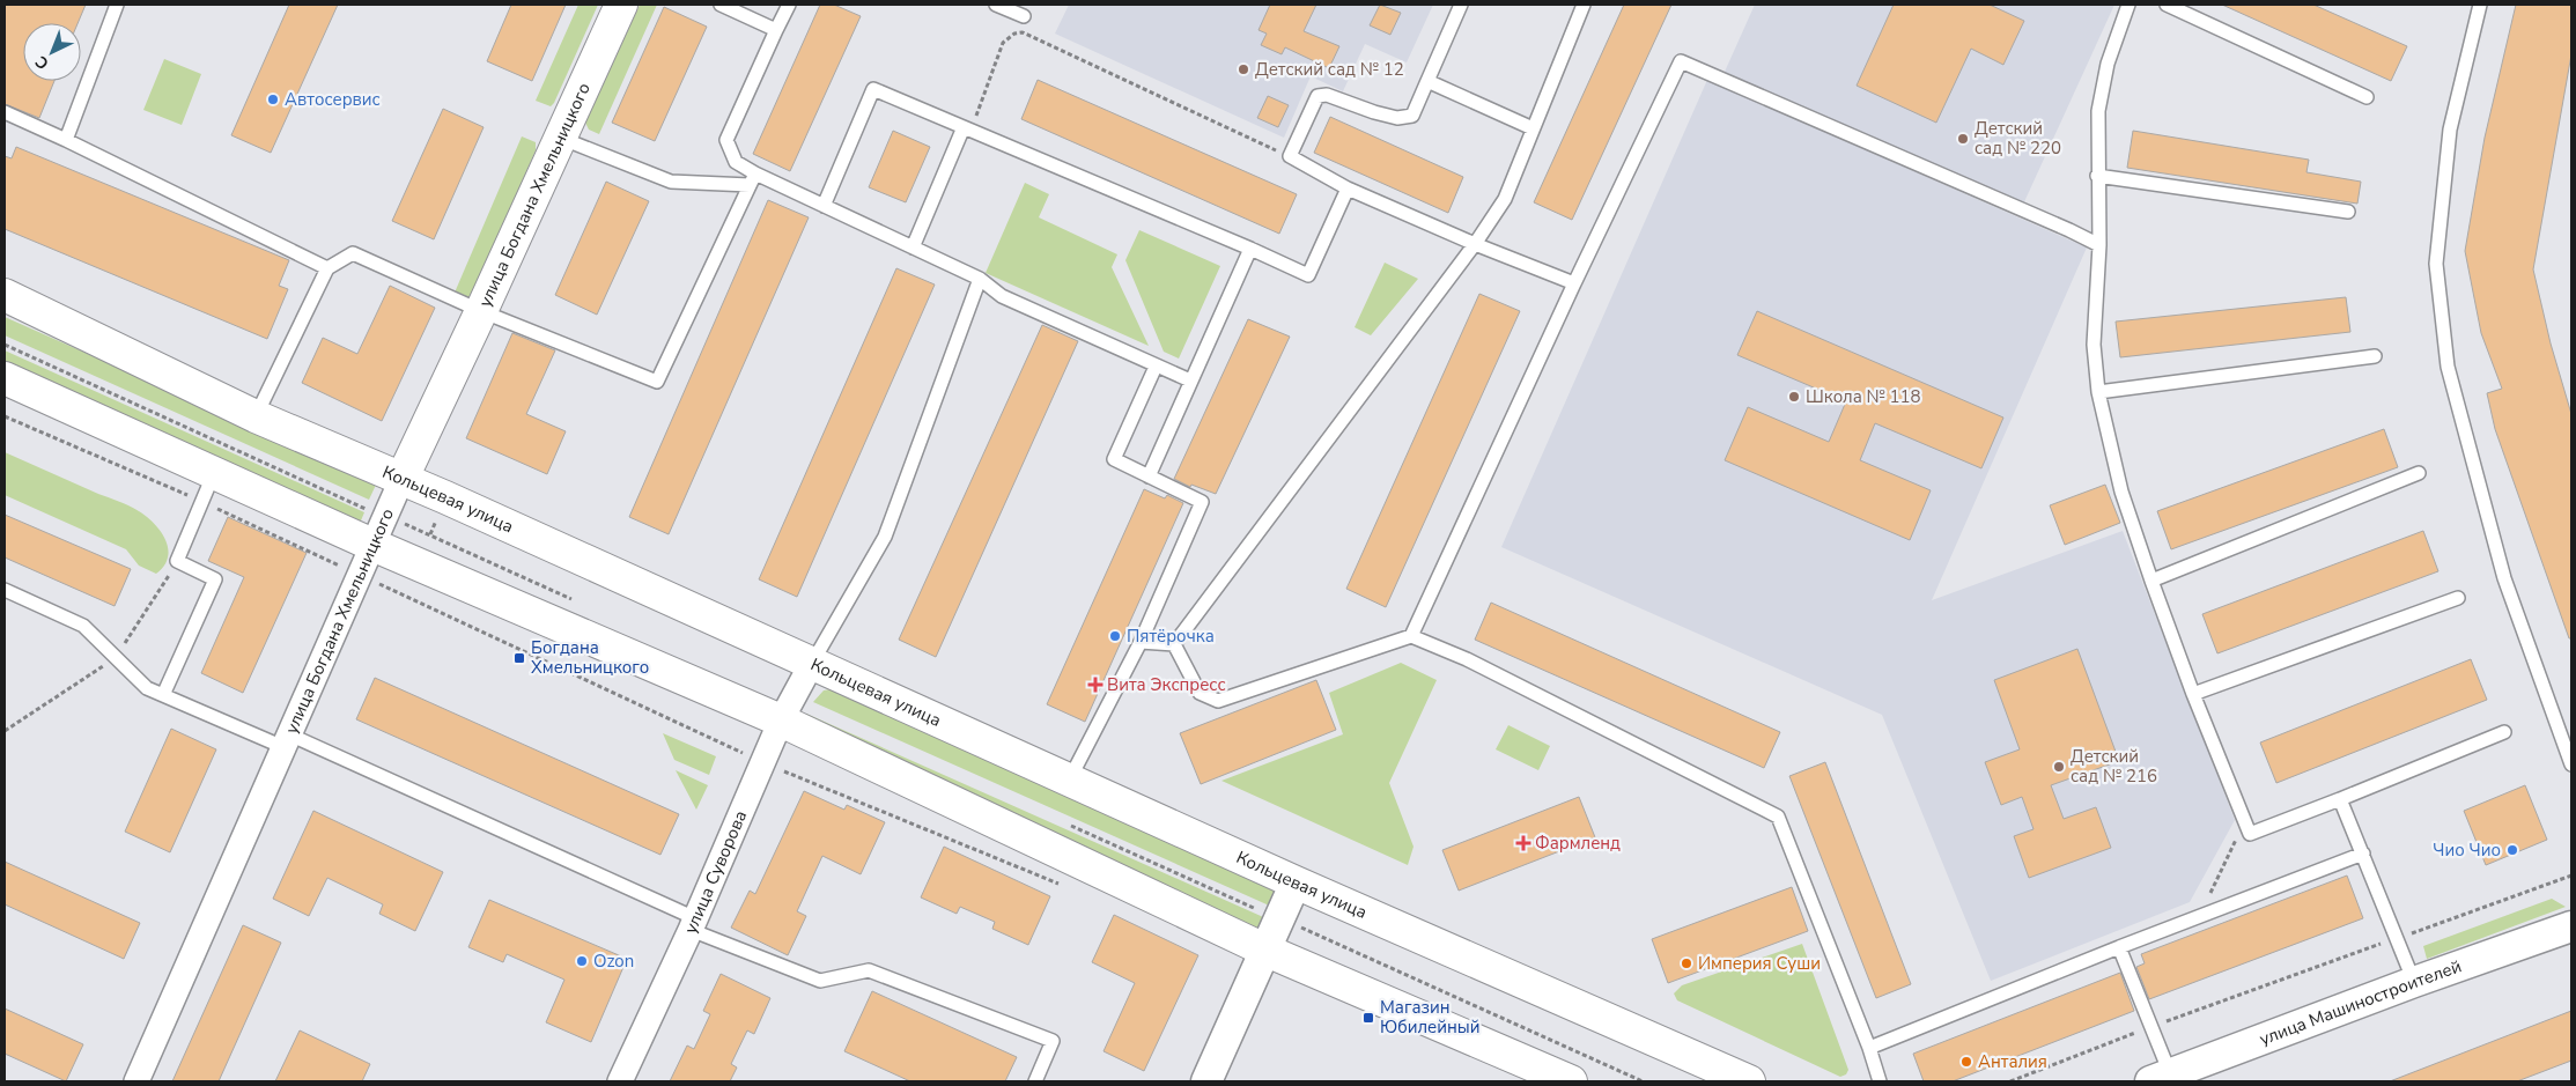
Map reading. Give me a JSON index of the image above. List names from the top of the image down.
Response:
{
  "streets": {
    "main road": ["улица Богдана Хмельницкого", "Кольцевая улица"],
    "street": ["улица Суворова", "улица Машиностроителей"]
  },
  "crossings": [
    ["улица Богдана Хмельницкого", "Кольцевая улица"],
    ["Кольцевая улица", "улица Суворова"]
  ],
  "places": {
    "other": [
      "Детский сад № 12",
      "Автосервис",
      "Детский сад № 220",
      "Школа № 118",
      "Пятёрочка",
      "Детский сад № 216",
      "Чио Чио",
      "Ozon",
      "Империя Суши",
      "Анталия"
    ],
    "transit": ["Богдана Хмельницкого", "Магазин Юбилейный"],
    "health": ["Вита Экспресс", "Фармленд"]
  },
  "north": "bottom left"
}
